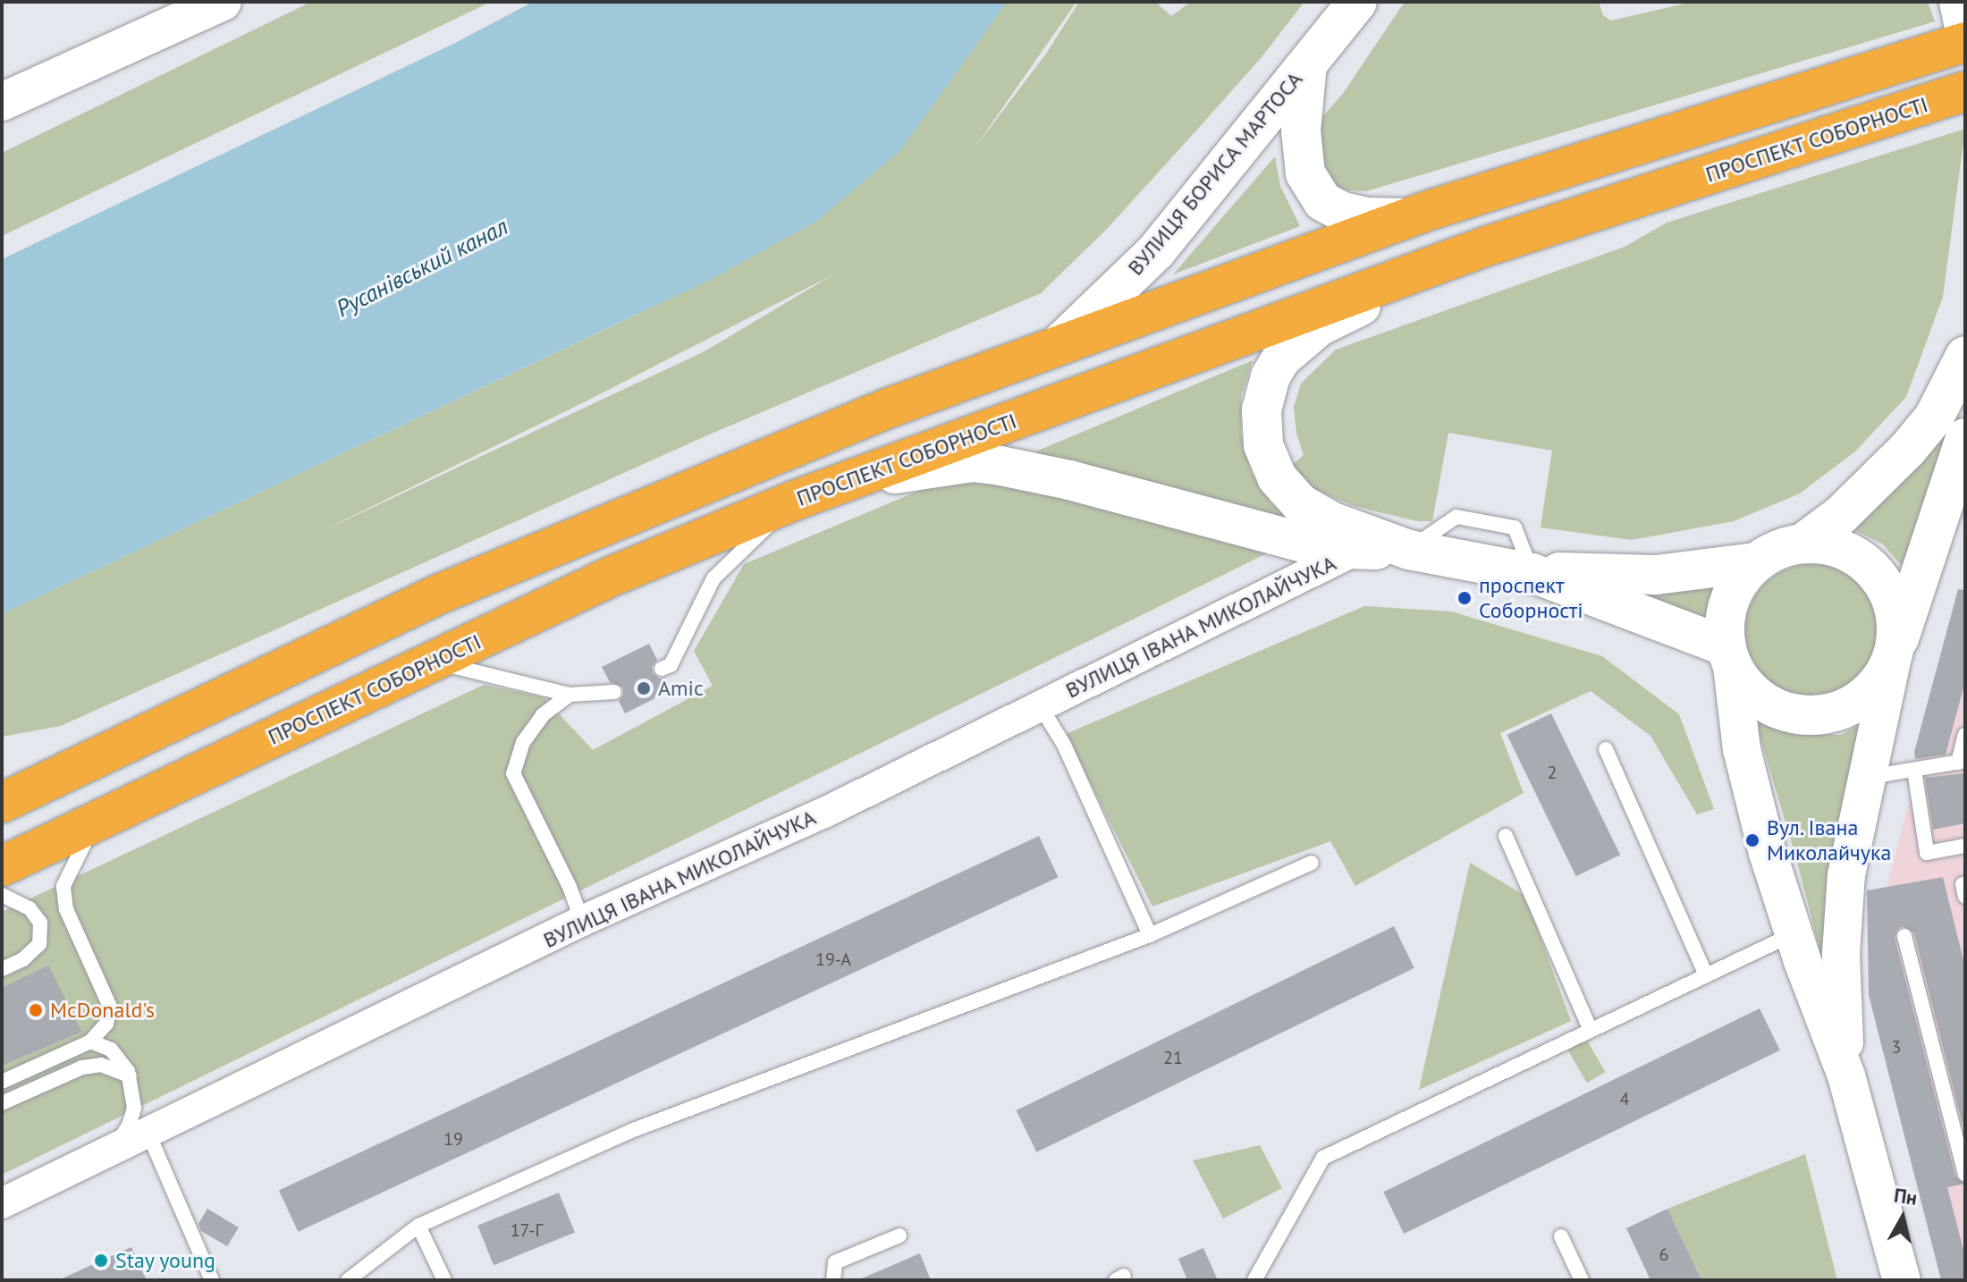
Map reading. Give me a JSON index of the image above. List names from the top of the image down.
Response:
{
  "streets": {
    "highway": ["ПРОСПЕКТ СОБОРНОСТІ"],
    "main road": ["ВУЛИЦЯ БОРИСА МАРТОСА", "ВУЛИЦЯ ІВАНА МИКОЛАЙЧУКА"]
  },
  "crossings": [
    ["ПРОСПЕКТ СОБОРНОСТІ", "ВУЛИЦЯ ІВАНА МИКОЛАЙЧУКА"]
  ],
  "water": ["Русанівський канал"],
  "places": [
    "проспект Соборності",
    "Amic",
    "Вул. Івана Миколайчука",
    "McDonald's",
    "Stay young"
  ],
  "house_numbers": [
    "2",
    "19-А",
    "3",
    "21",
    "4",
    "19",
    "17-Г",
    "6"
  ],
  "north": "top"
}
